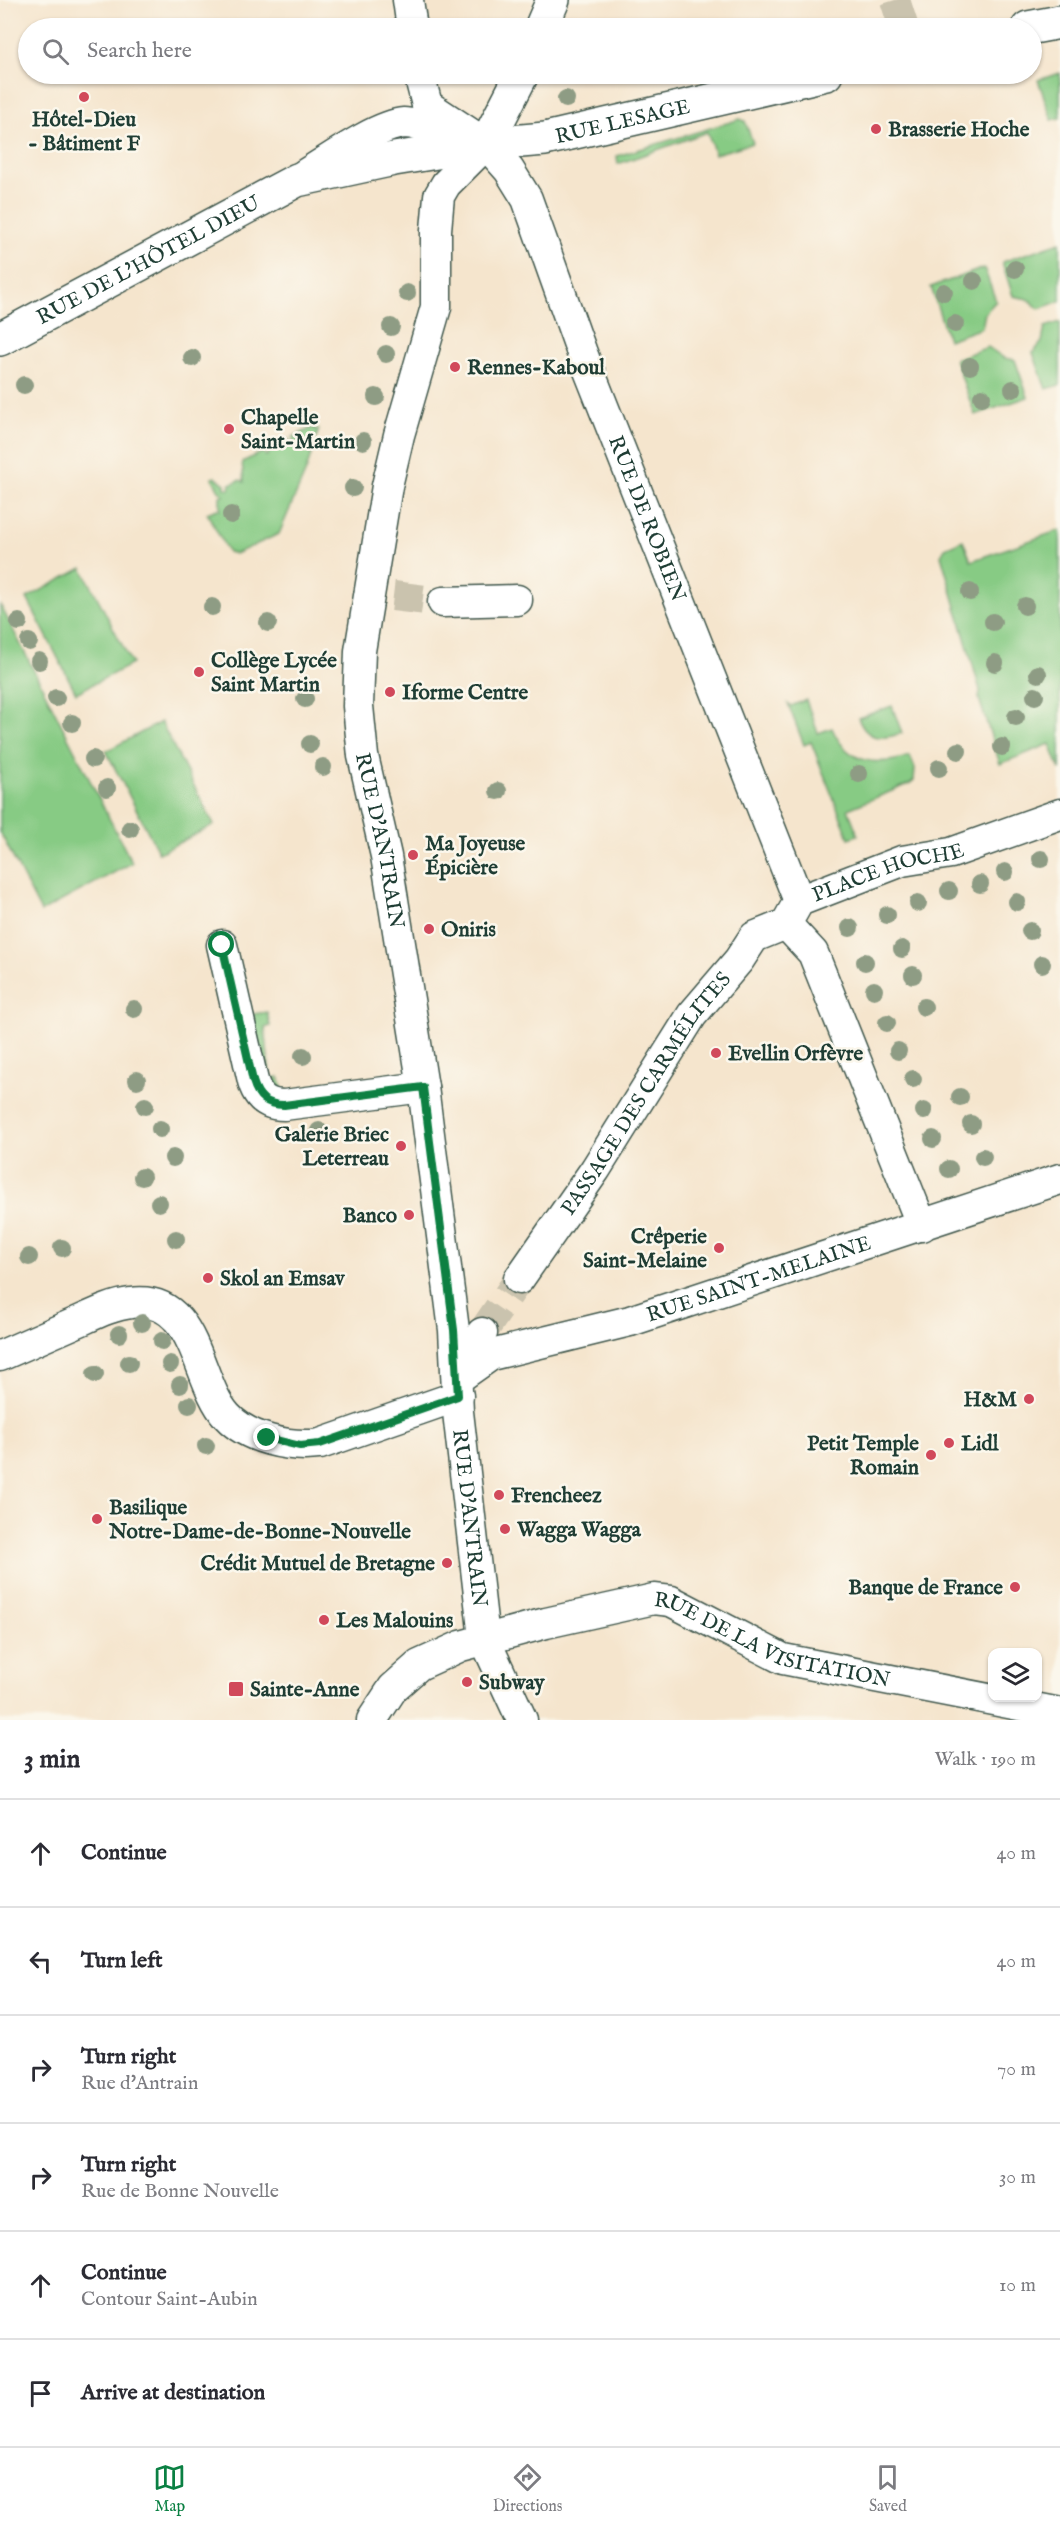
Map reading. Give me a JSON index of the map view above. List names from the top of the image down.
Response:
{
  "streets": {
    "main road": ["RUE LESAGE", "RUE DE L'HÔTEL DIEU", "RUE D'ANTRAIN"],
    "street": [
      "RUE DE ROBIEN",
      "PLACE HOCHE",
      "PASSAGE DES CARMÉLITES",
      "RUE SAINT-MELAINE",
      "RUE DE LA VISITATION"
    ]
  },
  "crossings": [
    ["RUE LESAGE", "RUE DE L'HÔTEL DIEU"],
    ["RUE LESAGE", "RUE DE ROBIEN"],
    ["RUE LESAGE", "RUE D'ANTRAIN"],
    ["RUE DE L'HÔTEL DIEU", "RUE DE ROBIEN"],
    ["RUE DE L'HÔTEL DIEU", "RUE D'ANTRAIN"],
    ["RUE DE ROBIEN", "RUE D'ANTRAIN"],
    ["RUE DE ROBIEN", "PLACE HOCHE"],
    ["RUE DE ROBIEN", "PASSAGE DES CARMÉLITES"],
    ["RUE D'ANTRAIN", "RUE SAINT-MELAINE"],
    ["RUE D'ANTRAIN", "RUE DE LA VISITATION"],
    ["PLACE HOCHE", "PASSAGE DES CARMÉLITES"]
  ],
  "places": {
    "other": [
      "Hôtel-Dieu - Bâtiment F",
      "Brasserie Hoche",
      "Rennes-Kaboul",
      "Chapelle Saint-Martin",
      "Collège Lycée Saint Martin",
      "Iforme Centre",
      "Ma Joyeuse Épicière",
      "Oniris",
      "Evellin Orfèvre",
      "Galerie Briec Leterreau",
      "Banco",
      "Crêperie Saint-Melaine",
      "Skol an Emsav",
      "H&M",
      "Lidl",
      "Petit Temple Romain",
      "Frencheez",
      "Basilique Notre-Dame-de-Bonne-Nouvelle",
      "Wagga Wagga",
      "Crédit Mutuel de Bretagne",
      "Banque de France",
      "Les Malouins",
      "Subway"
    ],
    "transit": ["Sainte-Anne"]
  },
  "page": {
    "search": "Search here",
    "heading": ["3 min", "Walk · 190 m"],
    "list": [
      ["Continue", "40 m"],
      ["Turn left", "40 m"],
      ["Turn right", "Rue d'Antrain", "70 m"],
      ["Turn right", "Rue de Bonne Nouvelle", "30 m"],
      ["Continue", "Contour Saint-Aubin", "10 m"],
      "Arrive at destination"
    ],
    "nav": ["Map", "Directions", "Saved"]
  }
}
